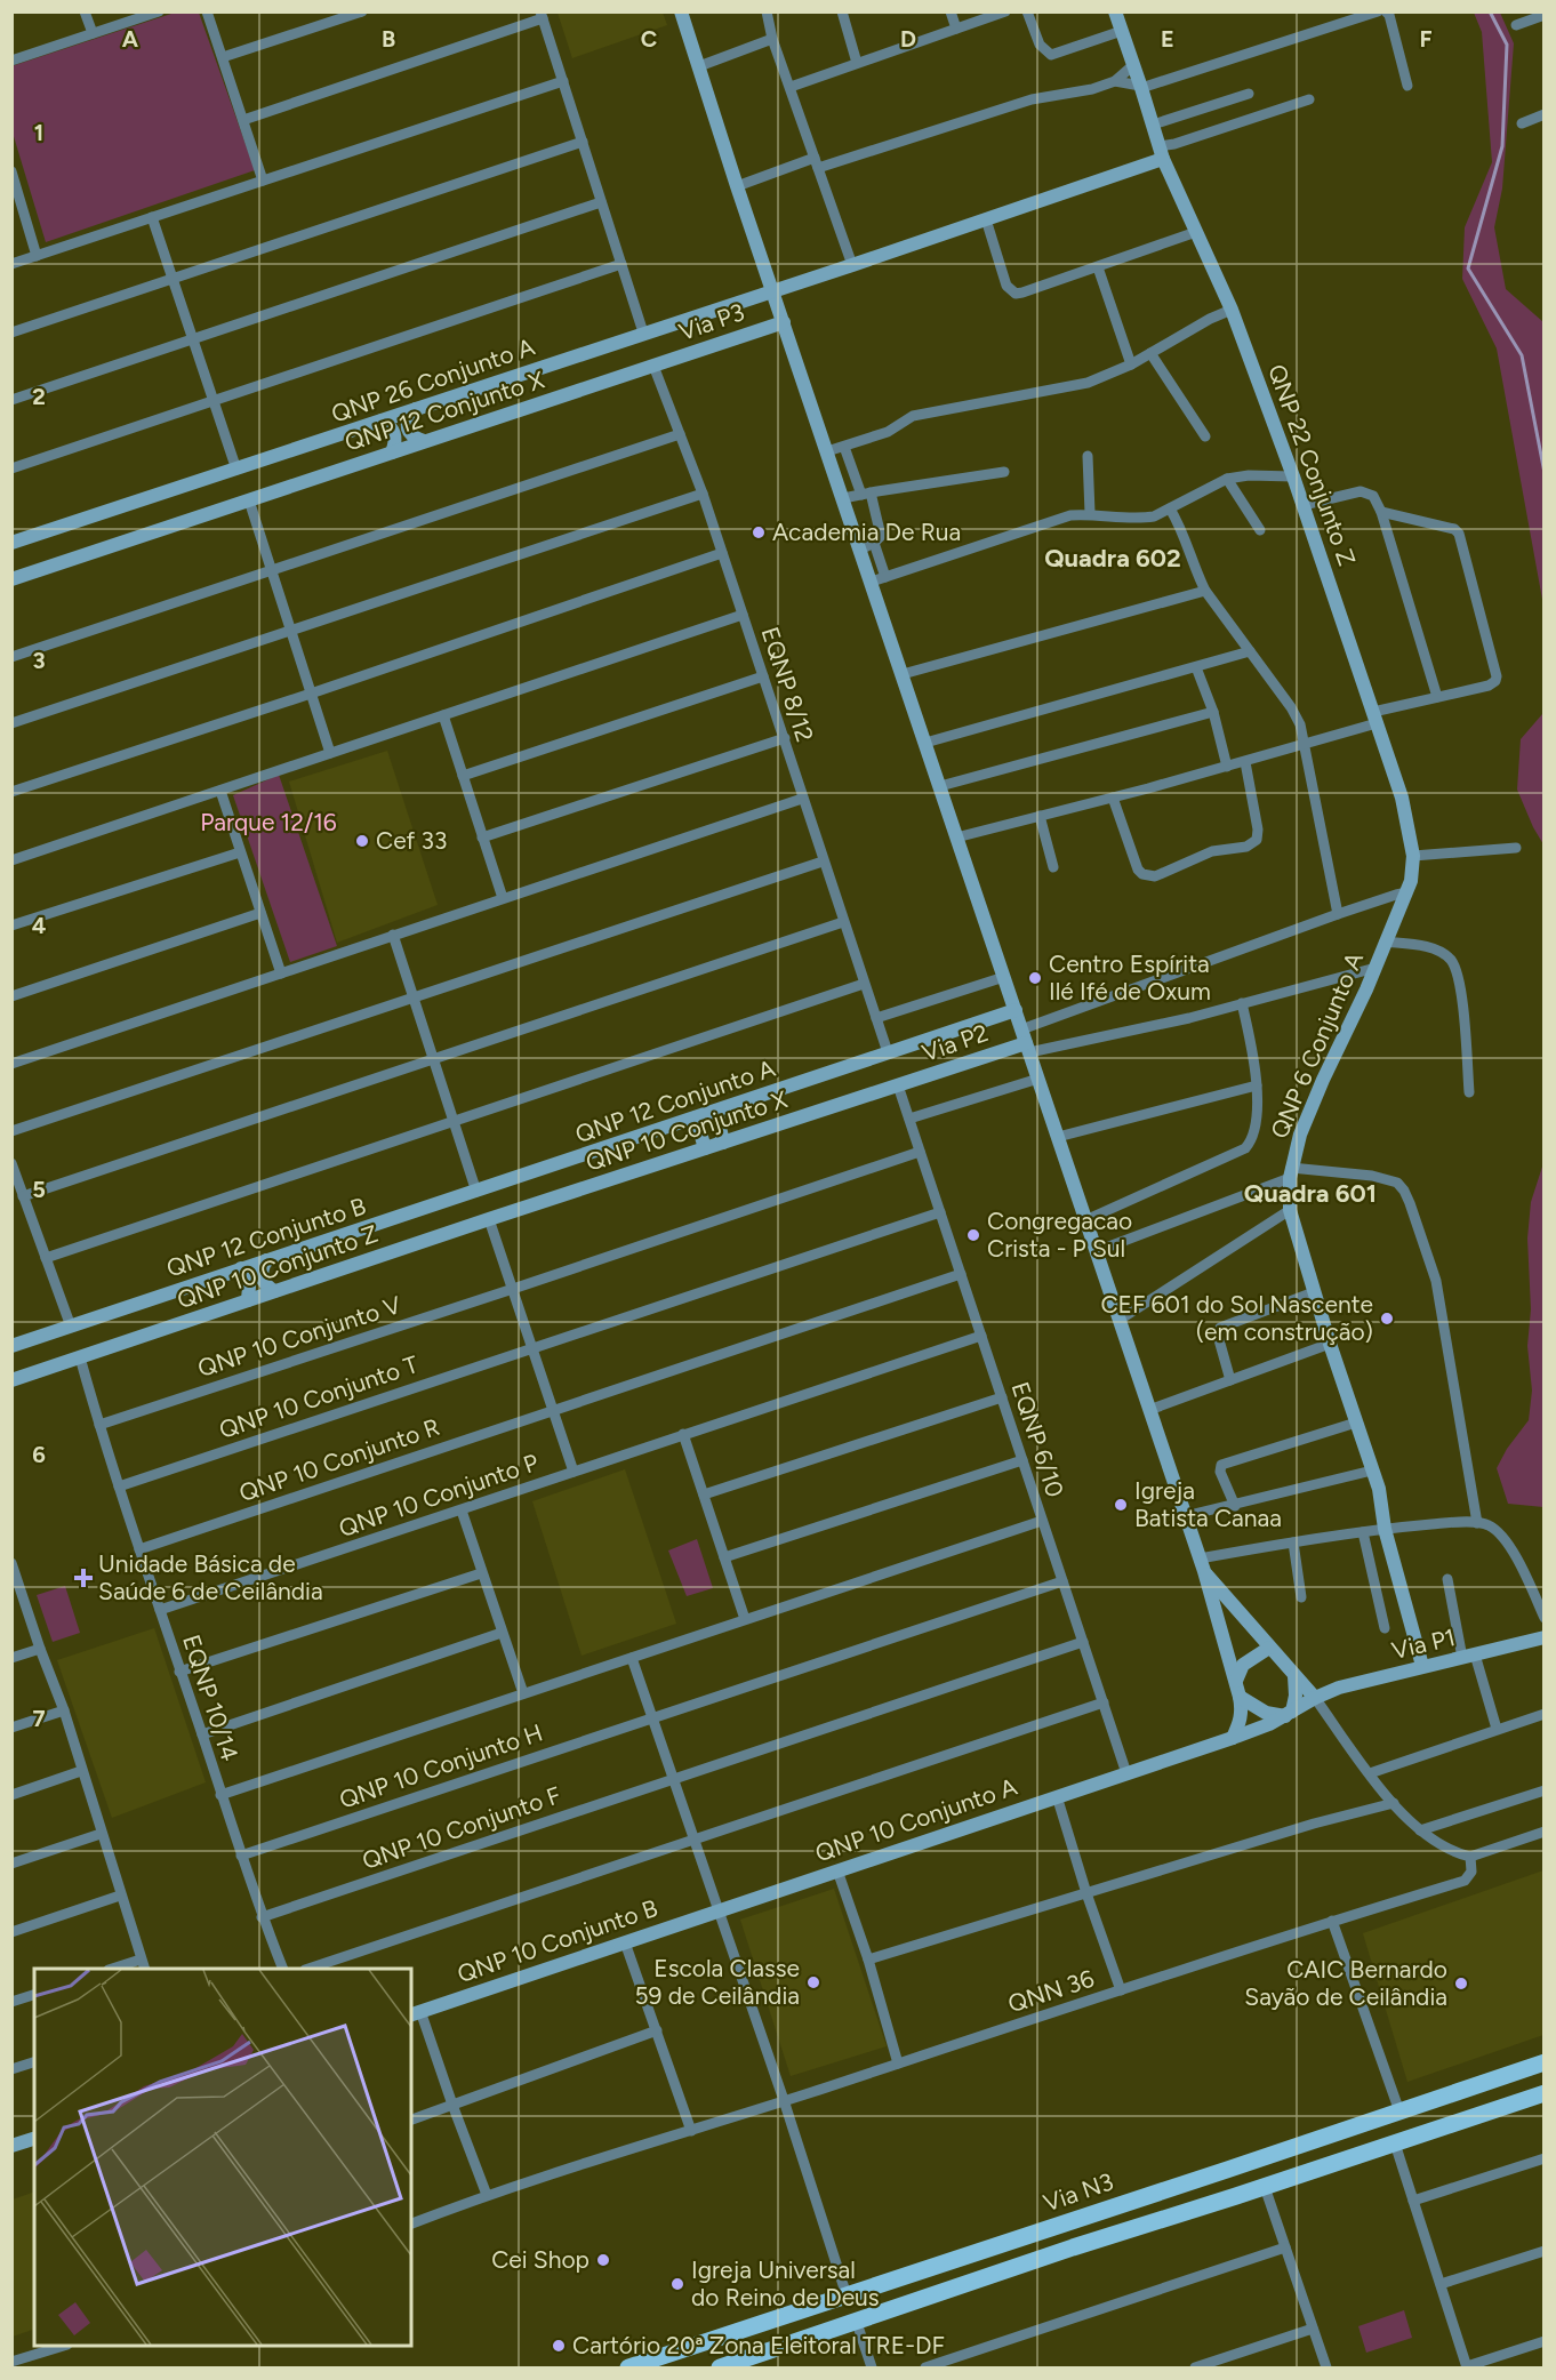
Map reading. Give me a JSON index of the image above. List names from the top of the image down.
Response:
{
  "streets": {
    "main road": ["Via N3"],
    "street": [
      "Via P3",
      "QNP 26 Conjunto A",
      "QNP 12 Conjunto X",
      "QNP 22 Conjunto Z",
      "EQNP 8/12",
      "Via P2",
      "QNP 6 Conjunto A",
      "QNP 12 Conjunto A",
      "QNP 10 Conjunto X",
      "QNP 12 Conjunto B",
      "QNP 10 Conjunto Z",
      "QNP 10 Conjunto V",
      "QNP 10 Conjunto T",
      "EQNP 6/10",
      "QNP 10 Conjunto R",
      "QNP 10 Conjunto P",
      "Via P1",
      "EQNP 10/14",
      "QNP 10 Conjunto H",
      "QNP 10 Conjunto A",
      "QNP 10 Conjunto F",
      "QNP 10 Conjunto B",
      "QNN 36"
    ]
  },
  "crossings": [
    ["Via P3", "QNP 26 Conjunto A"],
    ["Via P3", "QNP 12 Conjunto X"],
    ["Via P3", "QNP 22 Conjunto Z"],
    ["Via P3", "EQNP 8/12"],
    ["QNP 12 Conjunto X", "EQNP 8/12"],
    ["QNP 22 Conjunto Z", "QNP 6 Conjunto A"],
    ["EQNP 8/12", "Via P2"],
    ["EQNP 8/12", "QNP 12 Conjunto A"],
    ["Via P2", "QNP 12 Conjunto A"],
    ["Via P2", "QNP 10 Conjunto X"],
    ["Via P2", "EQNP 6/10"],
    ["QNP 6 Conjunto A", "Via P1"],
    ["QNP 12 Conjunto A", "QNP 12 Conjunto B"],
    ["QNP 10 Conjunto X", "QNP 10 Conjunto Z"],
    ["QNP 10 Conjunto X", "EQNP 6/10"],
    ["QNP 10 Conjunto Z", "EQNP 10/14"],
    ["QNP 10 Conjunto V", "EQNP 6/10"],
    ["QNP 10 Conjunto V", "EQNP 10/14"],
    ["QNP 10 Conjunto T", "EQNP 6/10"],
    ["QNP 10 Conjunto T", "EQNP 10/14"],
    ["EQNP 6/10", "QNP 10 Conjunto R"],
    ["EQNP 6/10", "QNP 10 Conjunto P"],
    ["EQNP 6/10", "QNP 10 Conjunto H"],
    ["EQNP 6/10", "QNP 10 Conjunto A"],
    ["EQNP 6/10", "QNP 10 Conjunto F"],
    ["QNP 10 Conjunto R", "EQNP 10/14"],
    ["QNP 10 Conjunto P", "EQNP 10/14"],
    ["EQNP 10/14", "QNP 10 Conjunto H"],
    ["EQNP 10/14", "QNP 10 Conjunto F"],
    ["QNP 10 Conjunto A", "QNP 10 Conjunto B"]
  ],
  "districts": ["Quadra 602", "Quadra 601"],
  "parks": ["Parque 12/16"],
  "places": {
    "other": [
      "Academia De Rua",
      "Cef 33",
      "Centro Espírita Ilé Ifé de Oxum",
      "Congregacao Crista - P Sul",
      "CEF 601 do Sol Nascente (em construção)",
      "Igreja Batista Canaa",
      "Escola Classe 59 de Ceilândia",
      "CAIC Bernardo Sayão de Ceilândia",
      "Cei Shop",
      "Igreja Universal do Reino de Deus",
      "Cartório 20ª Zona Eleitoral TRE-DF"
    ],
    "health": ["Unidade Básica de Saúde 6 de Ceilândia"]
  },
  "grid": {
    "columns": [
      "A",
      "B",
      "C",
      "D",
      "E",
      "F"
    ],
    "rows": [
      "1",
      "2",
      "3",
      "4",
      "5",
      "6",
      "7"
    ]
  }
}
